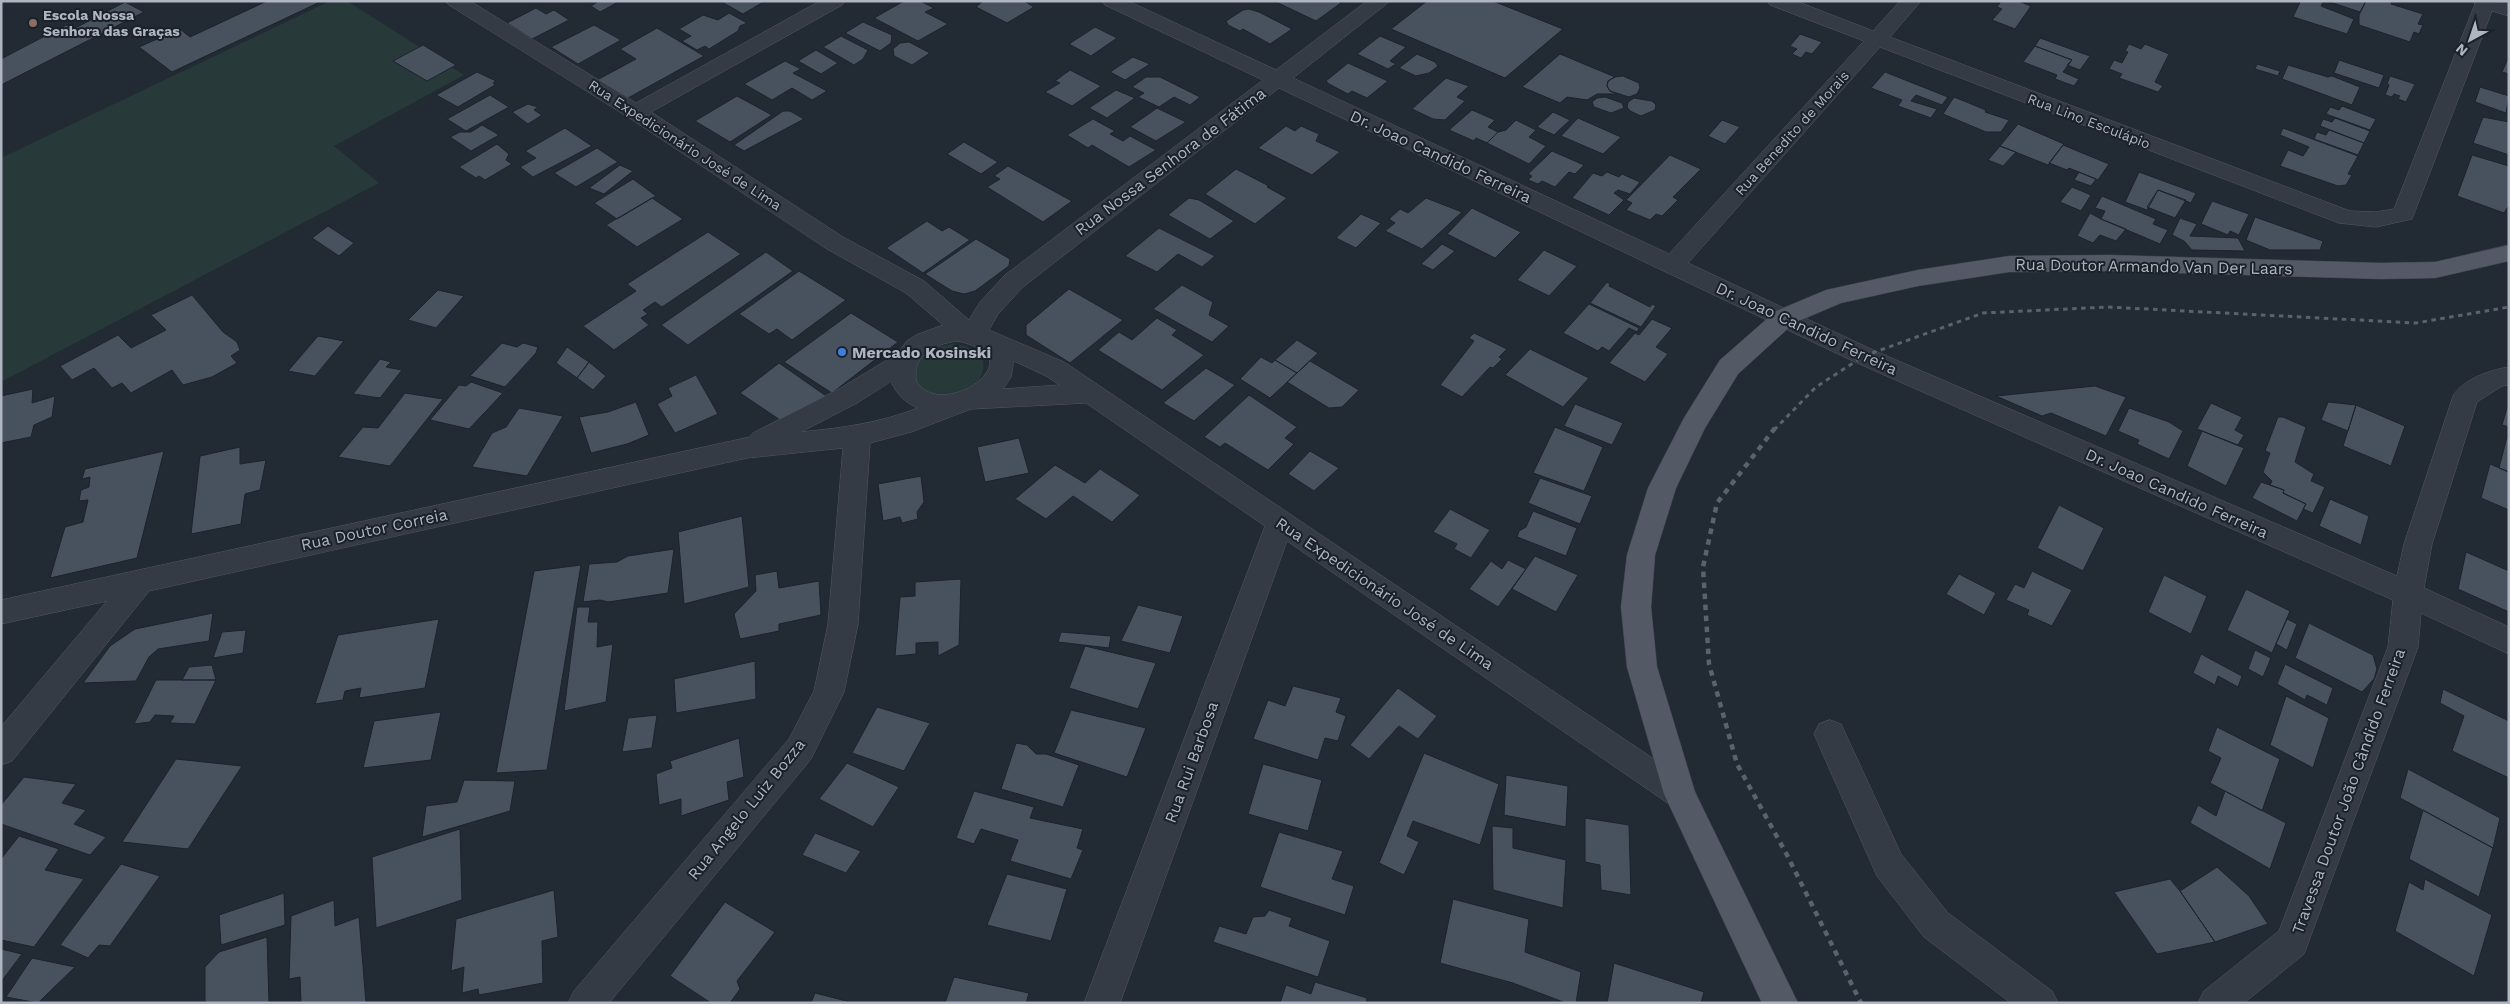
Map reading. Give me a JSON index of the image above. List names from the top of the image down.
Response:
{
  "streets": {
    "main road": ["Rua Doutor Armando Van Der Laars"],
    "street": [
      "Rua Lino Esculápio",
      "Rua Benedito de Morais",
      "Rua Expedicionário José de Lima",
      "Dr. Joao Candido Ferreira",
      "Rua Nossa Senhora de Fátima",
      "Rua Doutor Correia",
      "Rua Rui Barbosa",
      "Travessa Doutor João Cândido Ferreira",
      "Rua Angelo Luiz Bozza"
    ]
  },
  "crossings": [
    ["Rua Lino Esculápio", "Rua Benedito de Morais"],
    ["Rua Benedito de Morais", "Dr. Joao Candido Ferreira"],
    ["Rua Expedicionário José de Lima", "Rua Nossa Senhora de Fátima"],
    ["Rua Expedicionário José de Lima", "Rua Doutor Armando Van Der Laars"],
    ["Rua Expedicionário José de Lima", "Rua Doutor Correia"],
    ["Rua Expedicionário José de Lima", "Rua Rui Barbosa"],
    ["Dr. Joao Candido Ferreira", "Rua Nossa Senhora de Fátima"],
    ["Dr. Joao Candido Ferreira", "Rua Doutor Armando Van Der Laars"],
    ["Dr. Joao Candido Ferreira", "Travessa Doutor João Cândido Ferreira"],
    ["Rua Nossa Senhora de Fátima", "Rua Doutor Correia"],
    ["Rua Doutor Correia", "Rua Angelo Luiz Bozza"]
  ],
  "places": ["Escola Nossa Senhora das Graças", "Mercado Kosinski"],
  "north": "bottom left"
}
